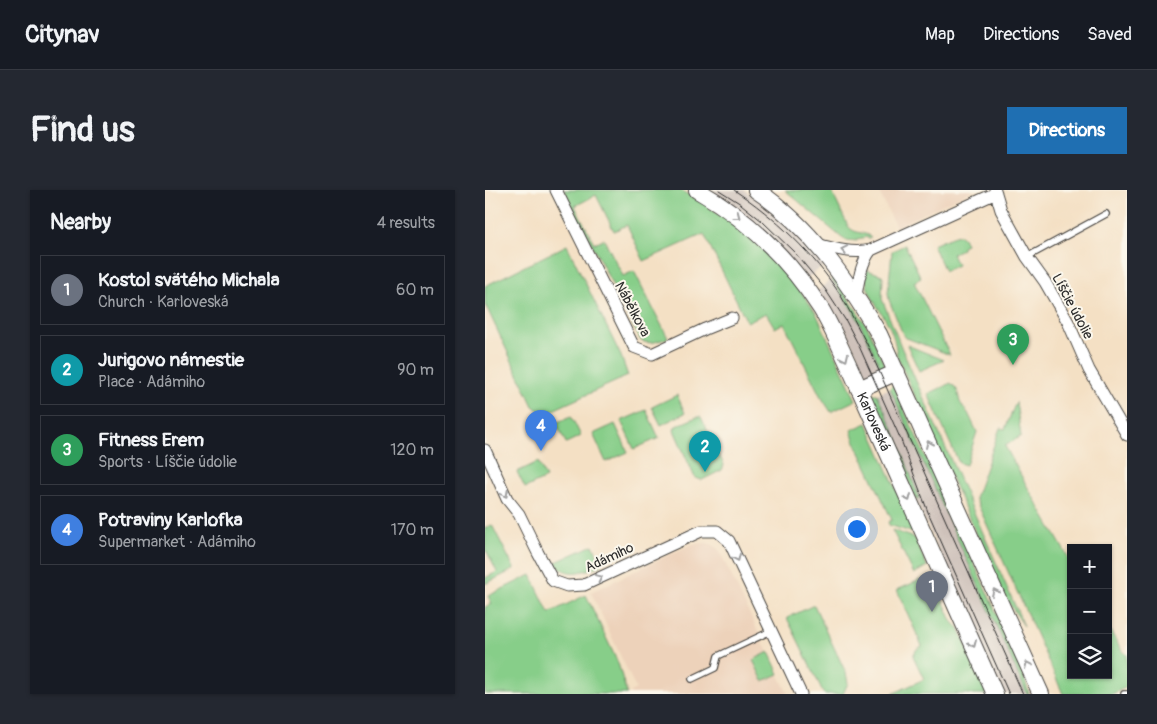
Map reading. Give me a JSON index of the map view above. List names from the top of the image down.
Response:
{
  "streets": {
    "main road": ["Karloveská"],
    "street": ["Líščie údolie", "Nábělkova", "Adámiho"]
  },
  "page": {
    "header": "Citynav",
    "nav": ["Map", "Directions", "Saved"],
    "buttons": "Directions",
    "title": "Find us",
    "heading": ["Nearby", "4 results"],
    "list": [
      {
        "mark": "1",
        "name": "Kostol svätého Michala",
        "note": "Church · Karloveská",
        "value": "60 m"
      },
      {
        "mark": "2",
        "name": "Jurigovo námestie",
        "note": "Place · Adámiho",
        "value": "90 m"
      },
      {
        "mark": "3",
        "name": "Fitness Erem",
        "note": "Sports · Líščie údolie",
        "value": "120 m"
      },
      {
        "mark": "4",
        "name": "Potraviny Karlofka",
        "note": "Supermarket · Adámiho",
        "value": "170 m"
      }
    ],
    "pins": [
      "3",
      "4",
      "2",
      "1"
    ],
    "map_buttons": ["+", "−"]
  }
}
